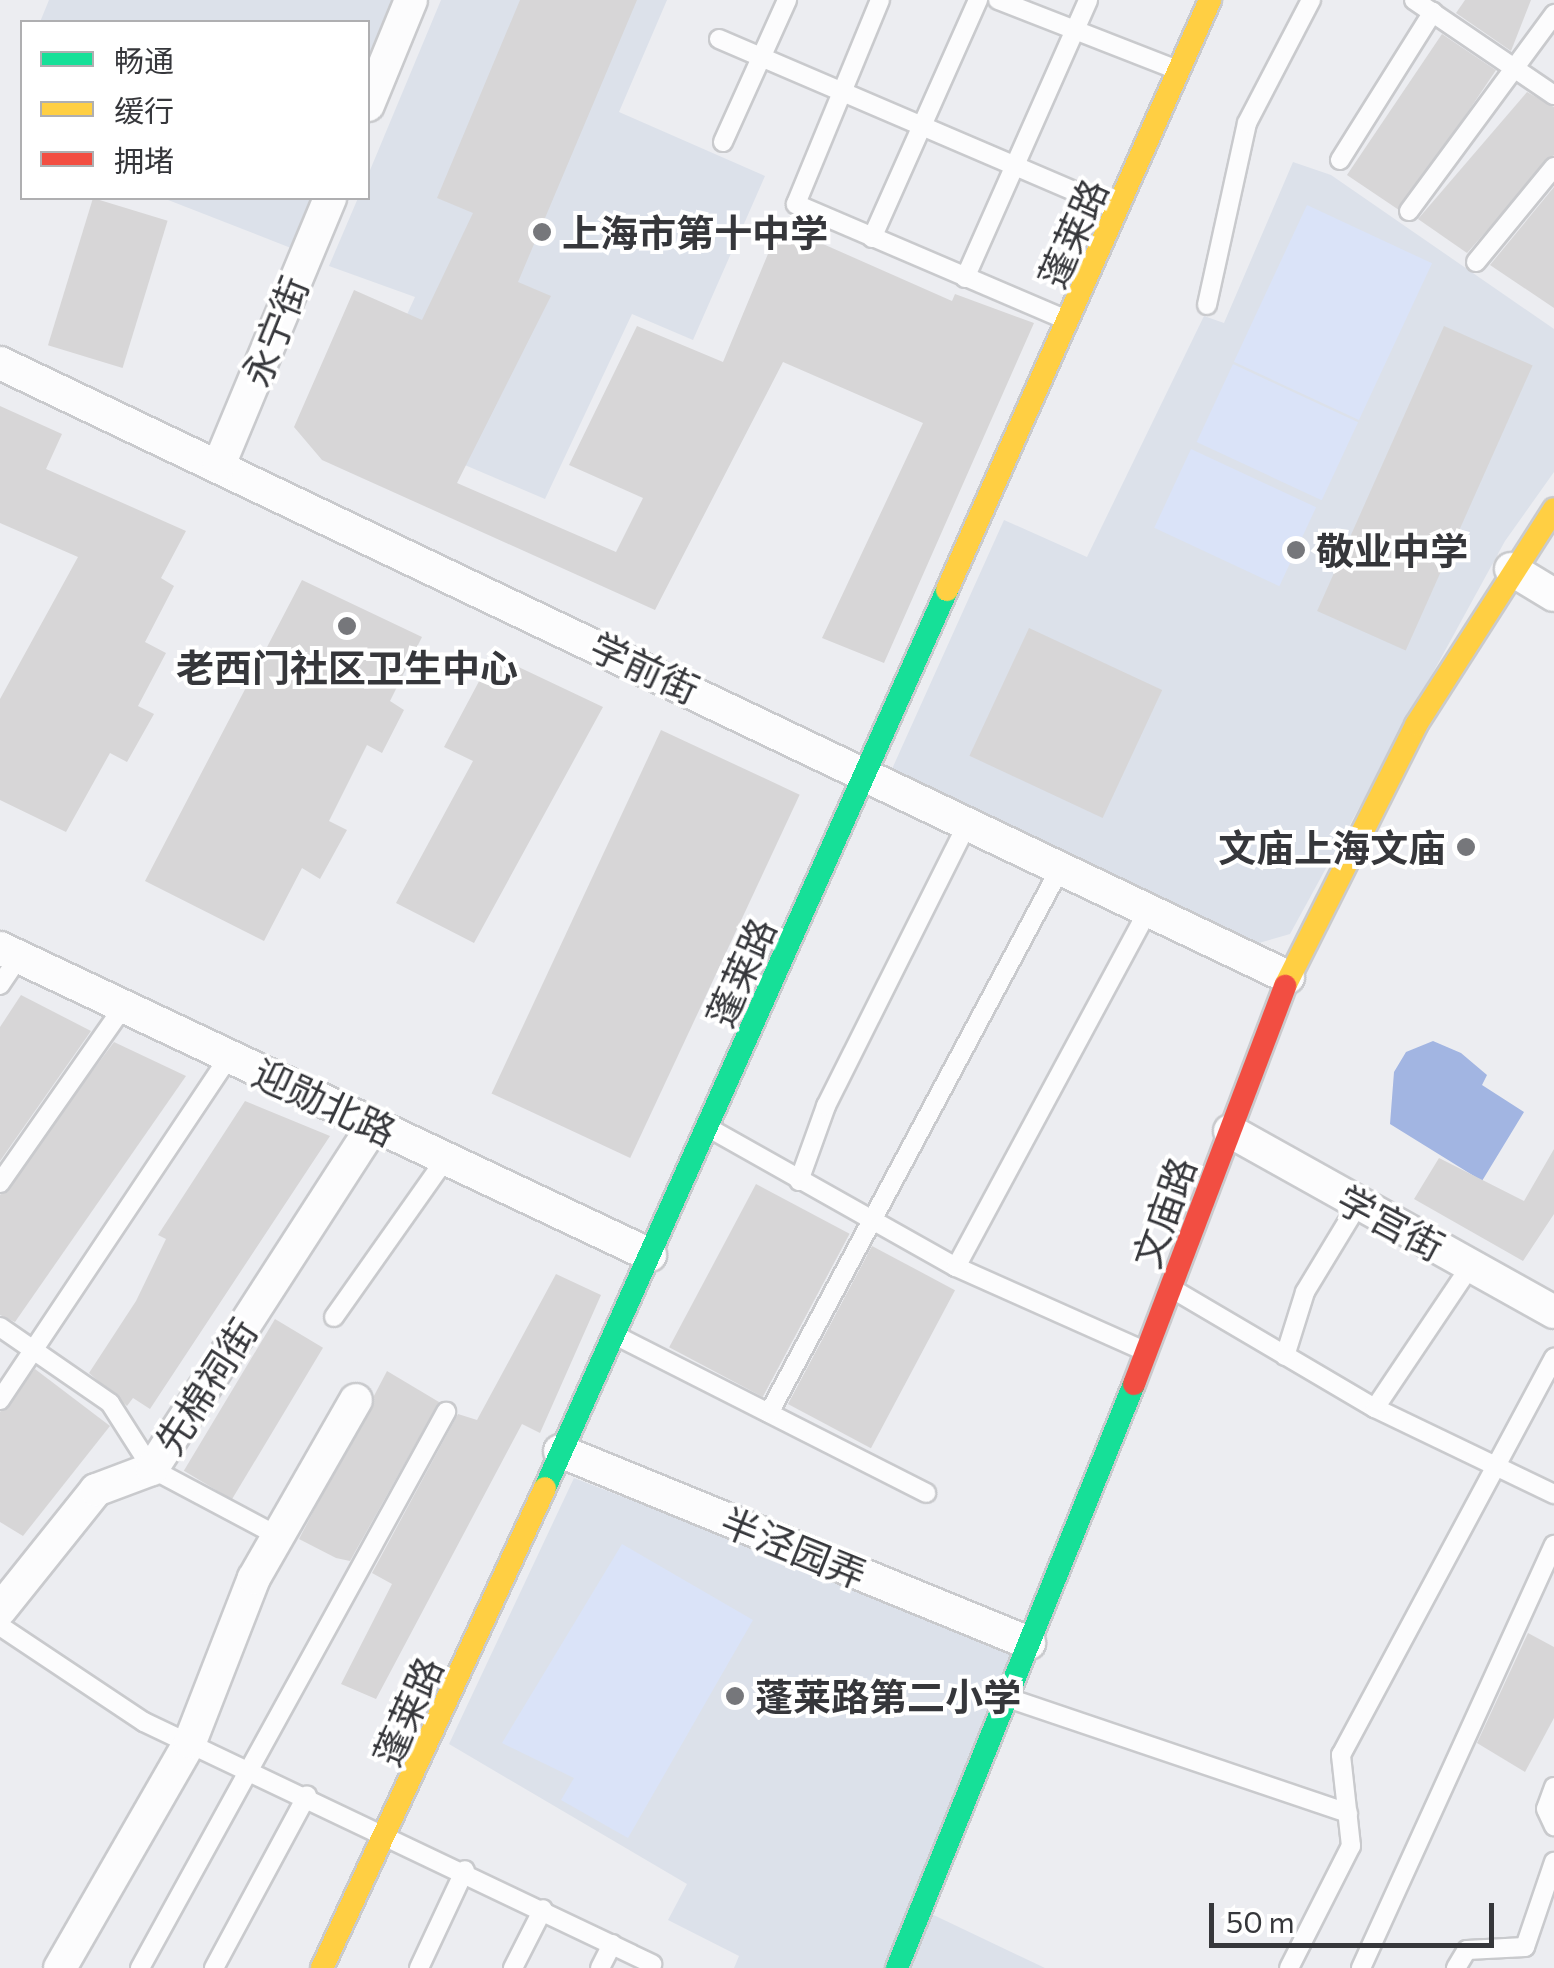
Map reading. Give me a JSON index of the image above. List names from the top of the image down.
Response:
{
  "streets": {
    "street": [
      "蓬莱路",
      "永宁街",
      "学前街",
      "迎勋北路",
      "文庙路",
      "学宫街",
      "先棉祠街",
      "半泾园弄"
    ]
  },
  "crossings": [
    ["蓬莱路", "学前街"],
    ["蓬莱路", "迎勋北路"],
    ["蓬莱路", "半泾园弄"],
    ["永宁街", "学前街"],
    ["学前街", "文庙路"],
    ["迎勋北路", "先棉祠街"],
    ["文庙路", "学宫街"],
    ["文庙路", "半泾园弄"]
  ],
  "places": [
    "上海市第十中学",
    "敬业中学",
    "老西门社区卫生中心",
    "文庙上海文庙",
    "蓬莱路第二小学"
  ],
  "legend": ["畅通", "缓行", "拥堵"],
  "scale_bar": "50 m"
}
